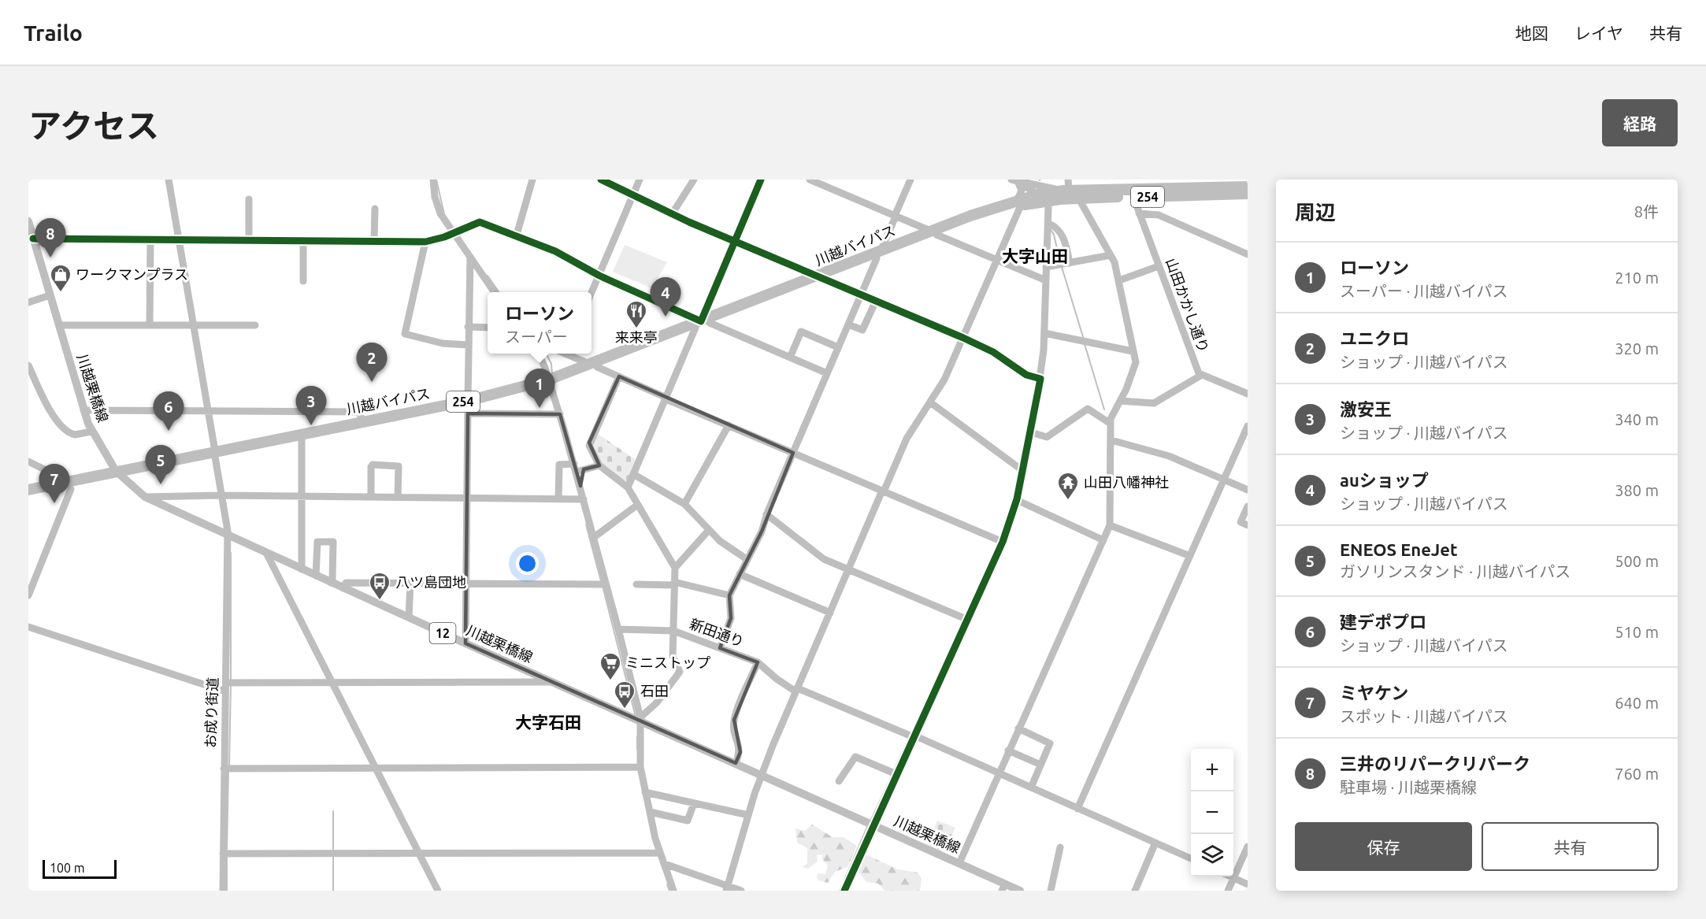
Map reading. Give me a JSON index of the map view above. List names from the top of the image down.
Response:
{
  "streets": {
    "highway": ["254", "川越バイパス"],
    "main road": ["川越栗橋線", "12"],
    "street": ["山田かかし通り", "新田通り", "お成り街道"]
  },
  "crossings": [
    ["254", "川越バイパス"],
    ["254", "山田かかし通り"],
    ["川越バイパス", "川越栗橋線"],
    ["川越バイパス", "お成り街道"],
    ["川越栗橋線", "お成り街道"]
  ],
  "districts": ["大字山田", "大字石田"],
  "places": {
    "shop": ["ワークマンプラス"],
    "restaurant": ["来来亭"],
    "temple": ["山田八幡神社"],
    "bus stop": ["八ツ島団地", "石田"],
    "supermarket": ["ミニストップ"]
  },
  "scale_bar": "100 m",
  "page": {
    "header": "Trailo",
    "nav": ["地図", "レイヤ", "共有"],
    "title": "アクセス",
    "buttons": [
      "経路",
      ["保存", "共有"]
    ],
    "heading": ["周辺", "8件"],
    "pins": [
      "8",
      "4",
      "2",
      "1",
      "3",
      "6",
      "5",
      "7"
    ],
    "list": [
      {
        "mark": "1",
        "name": "ローソン",
        "note": "スーパー · 川越バイパス",
        "value": "210 m"
      },
      {
        "mark": "2",
        "name": "ユニクロ",
        "note": "ショップ · 川越バイパス",
        "value": "320 m"
      },
      {
        "mark": "3",
        "name": "激安王",
        "note": "ショップ · 川越バイパス",
        "value": "340 m"
      },
      {
        "mark": "4",
        "name": "auショップ",
        "note": "ショップ · 川越バイパス",
        "value": "380 m"
      },
      {
        "mark": "5",
        "name": "ENEOS EneJet",
        "note": "ガソリンスタンド · 川越バイパス",
        "value": "500 m"
      },
      {
        "mark": "6",
        "name": "建デポプロ",
        "note": "ショップ · 川越バイパス",
        "value": "510 m"
      },
      {
        "mark": "7",
        "name": "ミヤケン",
        "note": "スポット · 川越バイパス",
        "value": "640 m"
      },
      {
        "mark": "8",
        "name": "三井のリパークリパーク",
        "note": "駐車場 · 川越栗橋線",
        "value": "760 m"
      }
    ],
    "popup": ["ローソン", "スーパー"],
    "map_buttons": ["+", "−"],
    "scale": "100 m"
  }
}
